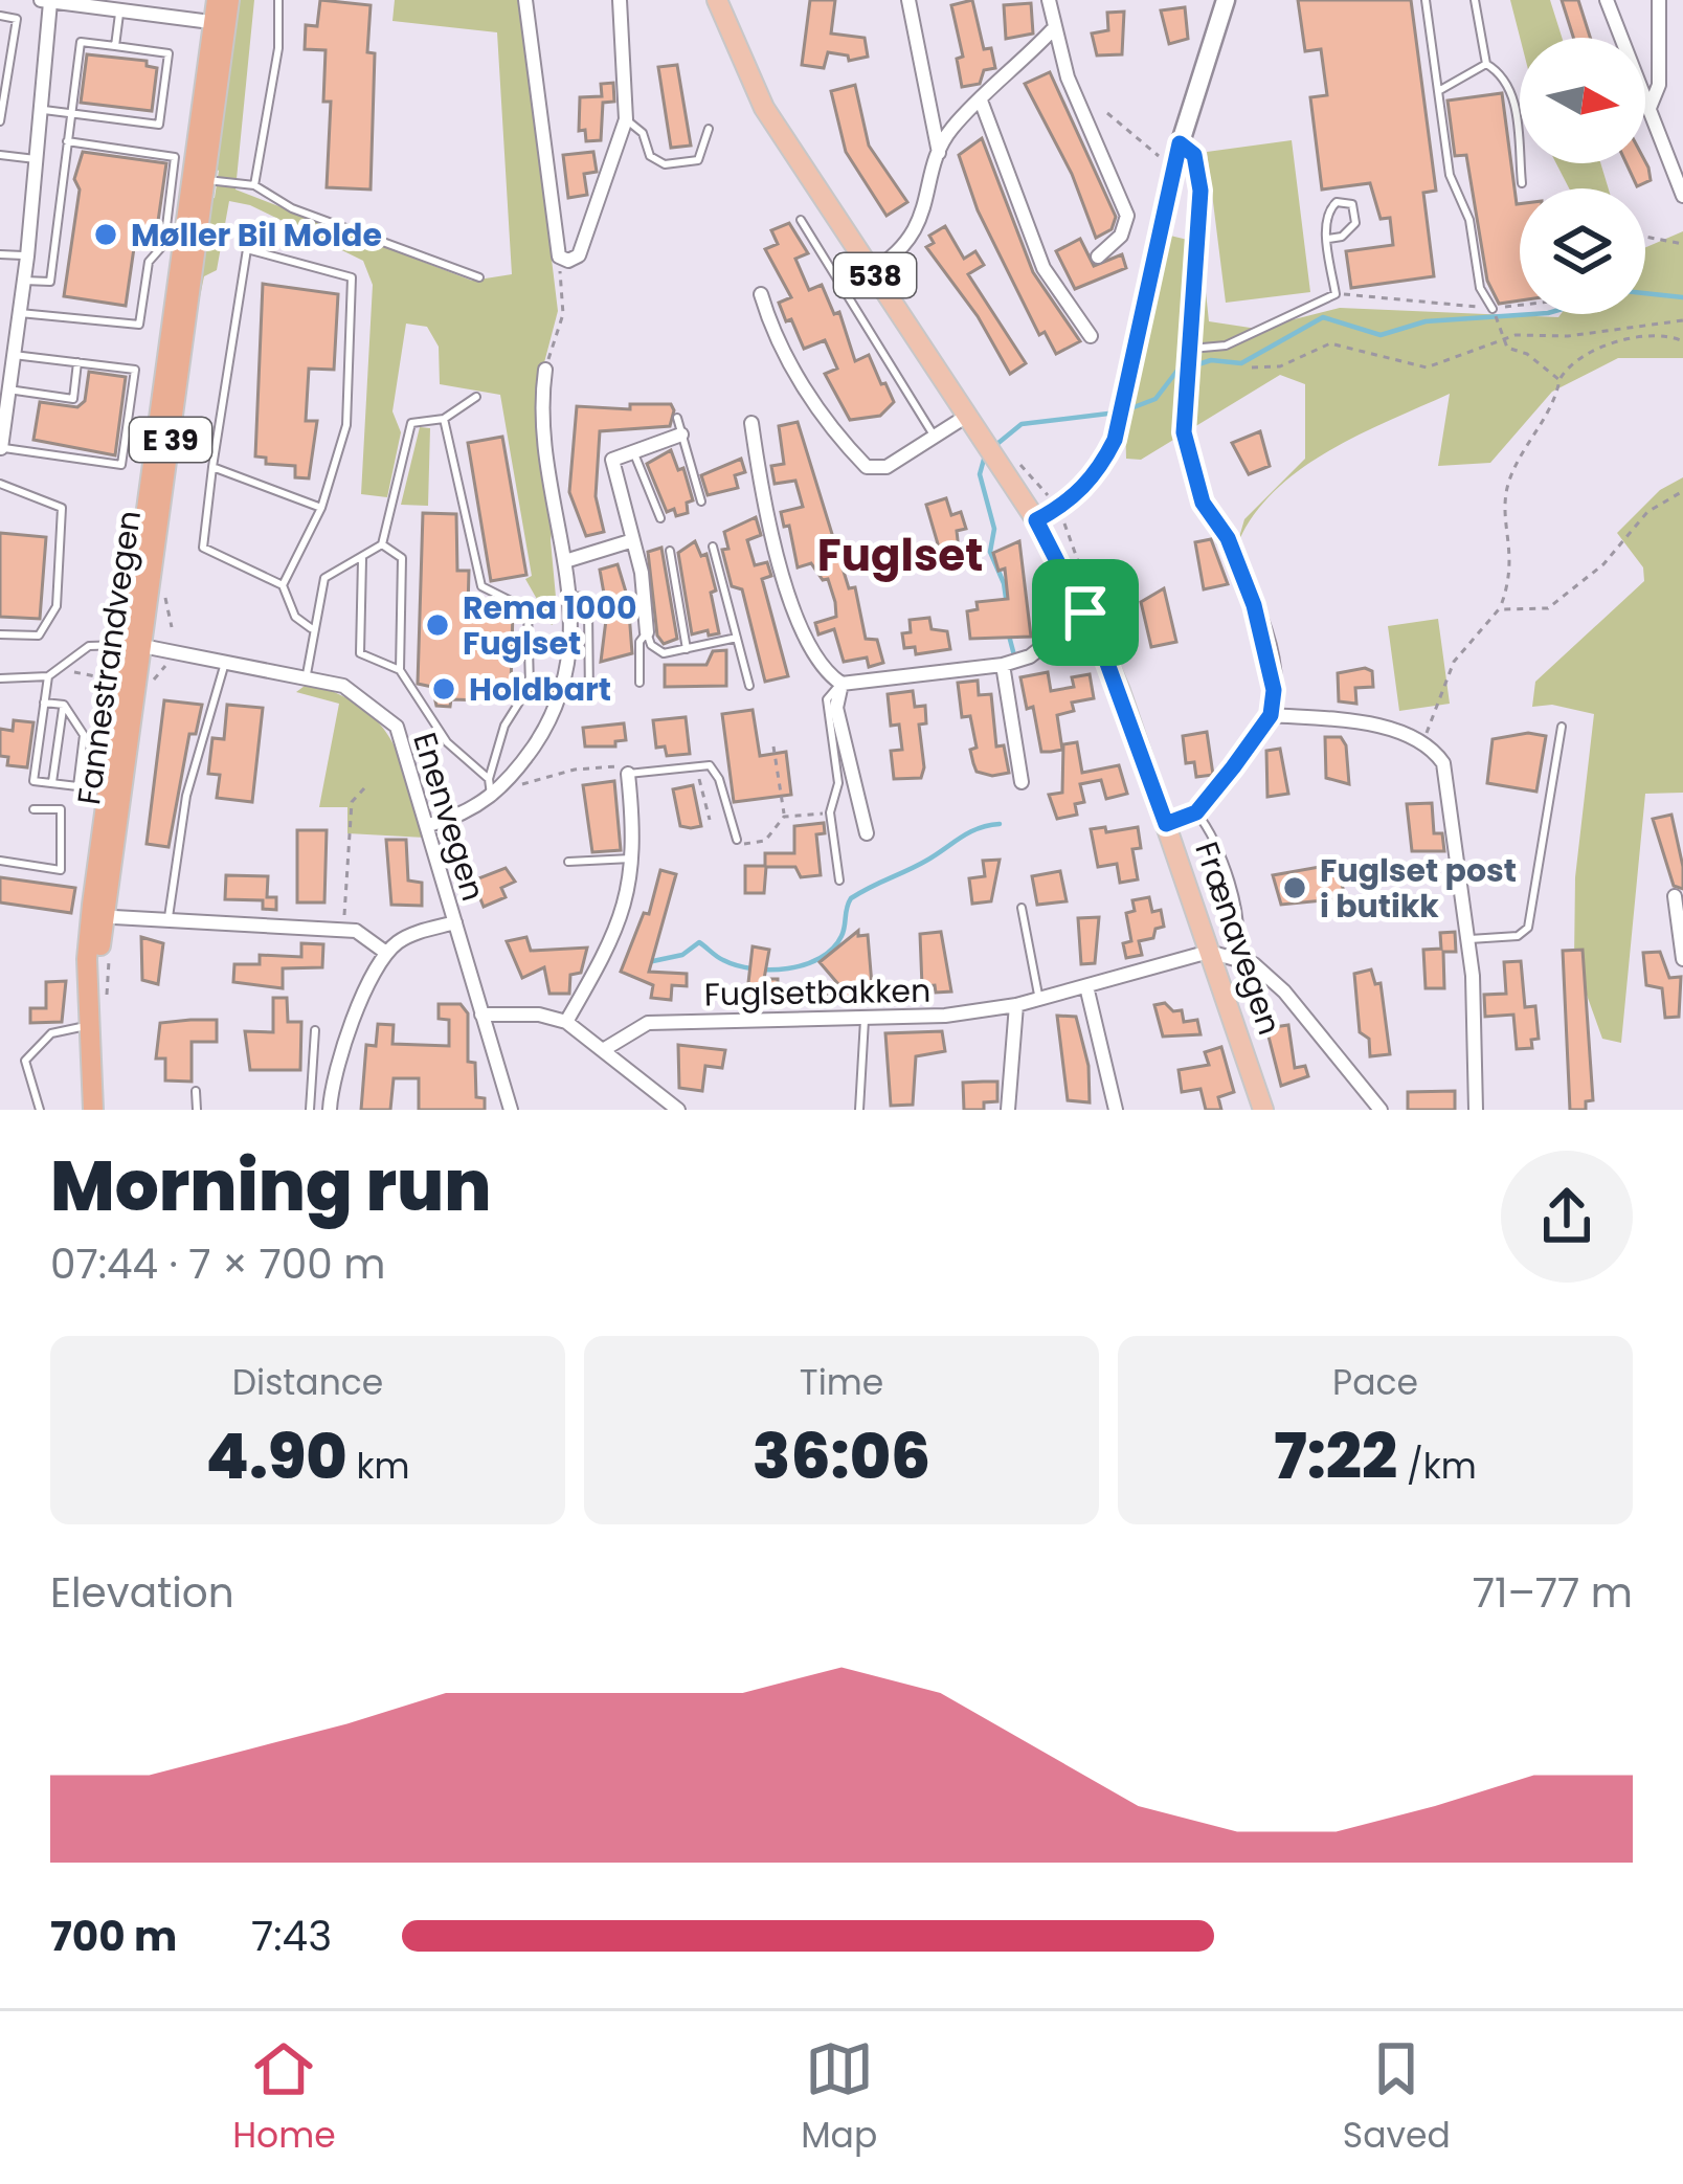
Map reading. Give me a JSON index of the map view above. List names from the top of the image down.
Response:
{
  "streets": {
    "highway": ["E 39", "Fannestrandvegen"],
    "main road": ["538", "Frænavegen"],
    "street": ["Enenvegen", "Fuglsetbakken"]
  },
  "crossings": [
    ["Fannestrandvegen", "Enenvegen"],
    ["Frænavegen", "Fuglsetbakken"]
  ],
  "districts": ["Fuglset"],
  "places": [
    "Møller Bil Molde",
    "Rema 1000 Fuglset",
    "Holdbart",
    "Fuglset post i butikk"
  ],
  "north": "right",
  "page": {
    "heading": ["Morning run", "07:44 · 7 × 700 m"],
    "stats": [
      ["Distance", "4.90 km"],
      ["Time", "36:06"],
      ["Pace", "7:22 /km"]
    ],
    "chart": ["Elevation", "71–77 m"],
    "list": [
      {
        "name": "700 m",
        "note": "7:43"
      }
    ],
    "tabs": ["Home", "Map", "Saved"]
  }
}
